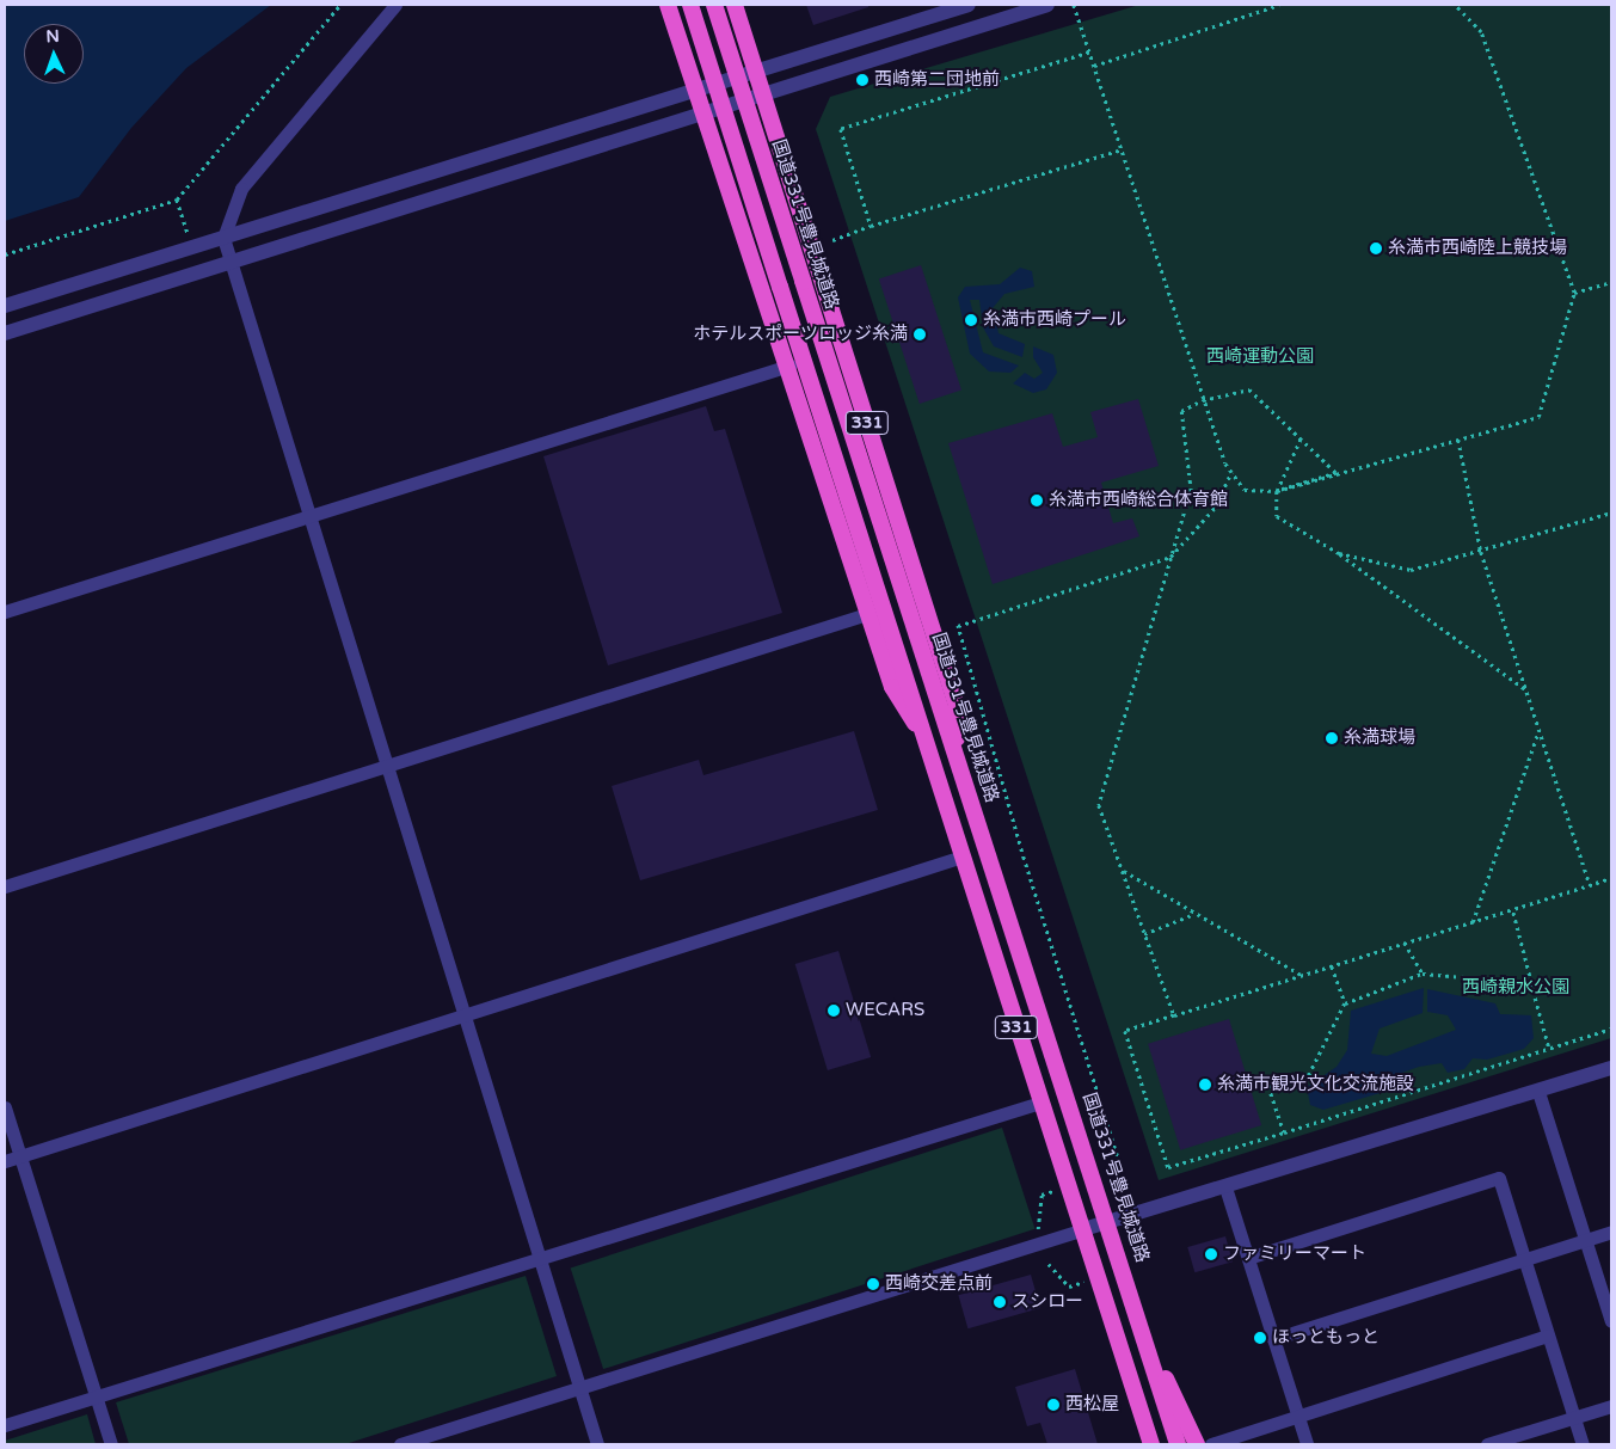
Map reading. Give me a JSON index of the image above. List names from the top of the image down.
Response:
{
  "streets": {
    "highway": ["国道331号豊見城道路", "331"]
  },
  "crossings": [
    ["国道331号豊見城道路", "331"]
  ],
  "parks": ["西崎運動公園", "西崎親水公園"],
  "places": [
    "西崎第二団地前",
    "糸満市西崎陸上競技場",
    "糸満市西崎プール",
    "ホテルスポーツロッジ糸満",
    "糸満市西崎総合体育館",
    "糸満球場",
    "WECARS",
    "糸満市観光文化交流施設",
    "ファミリーマート",
    "西崎交差点前",
    "スシロー",
    "ほっともっと",
    "西松屋"
  ],
  "north": "top"
}
